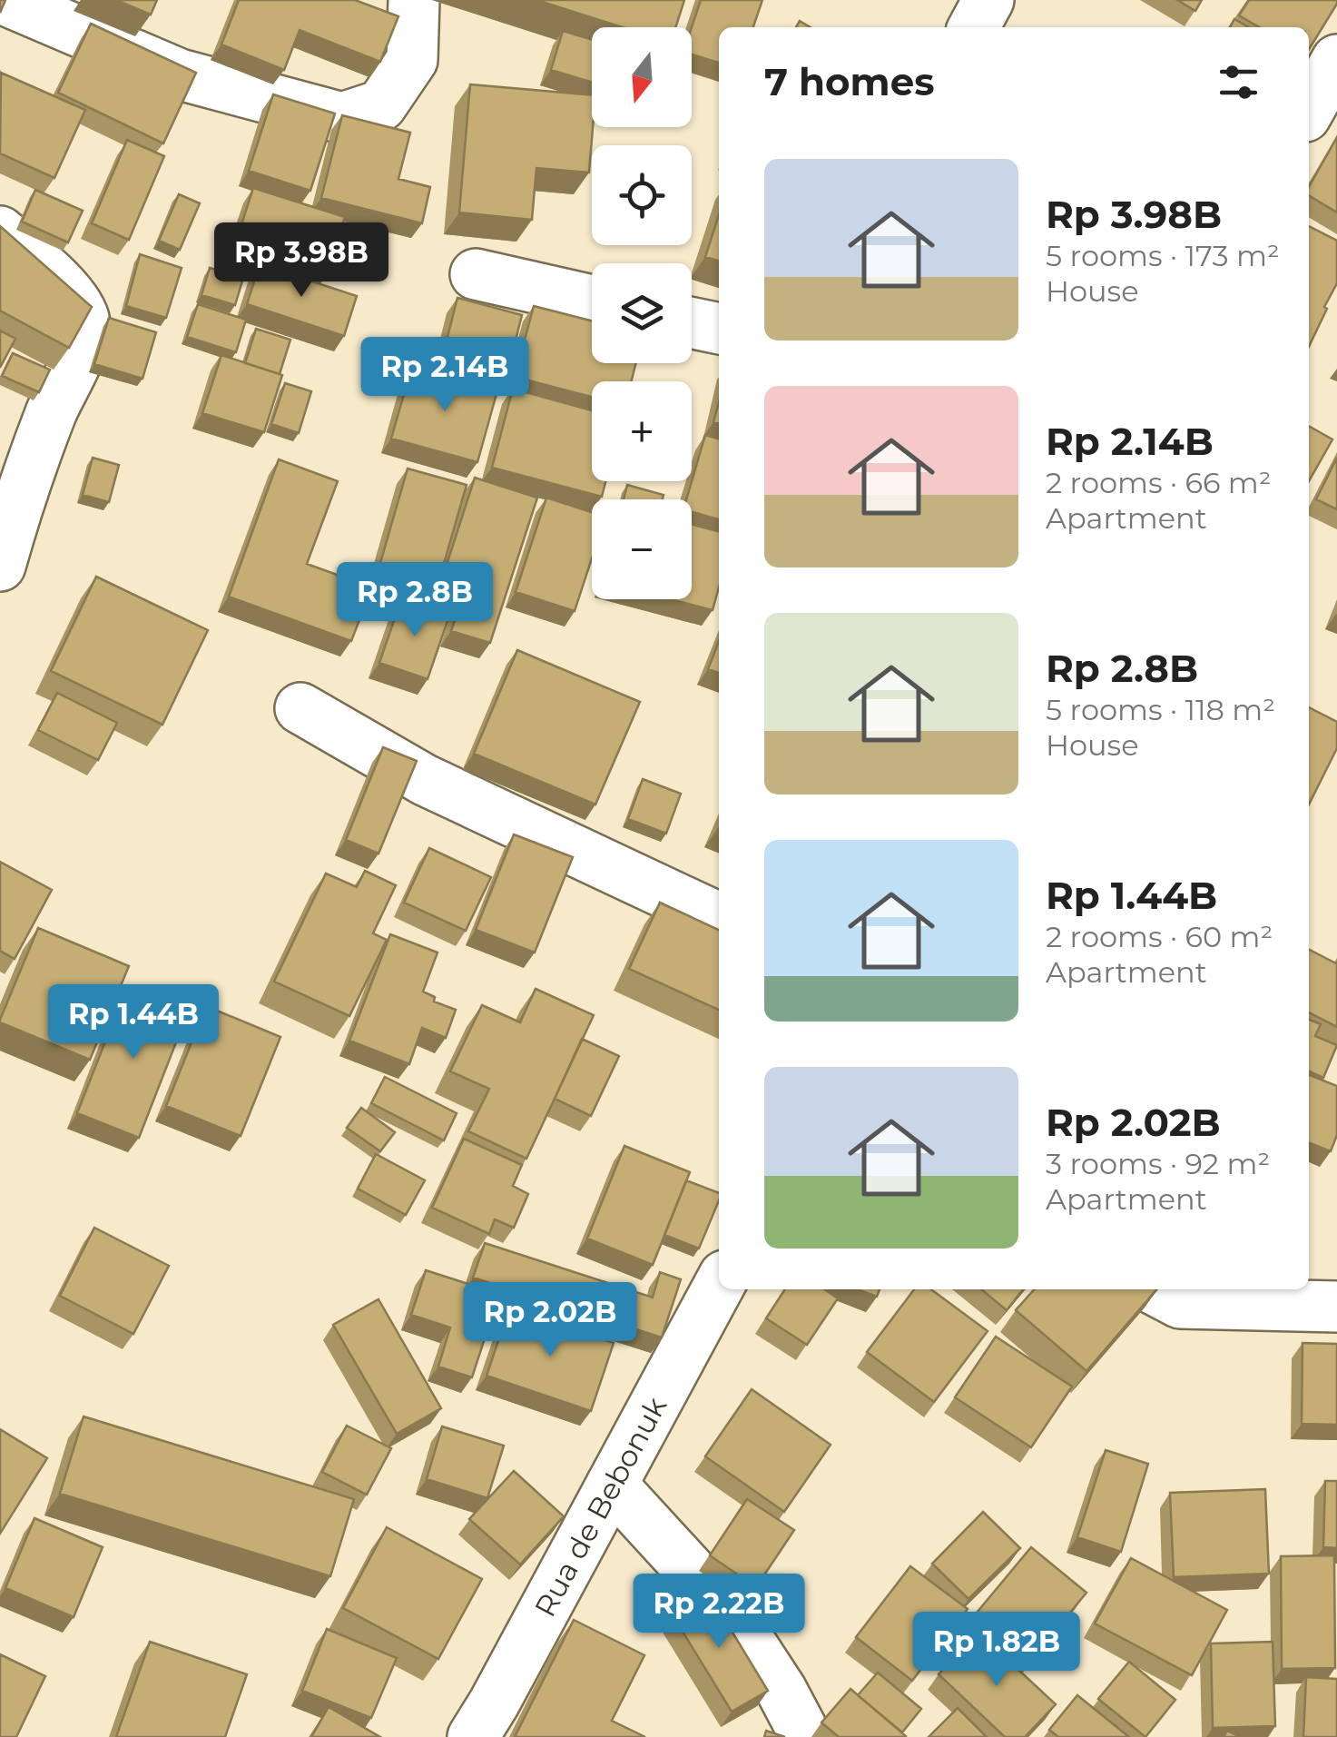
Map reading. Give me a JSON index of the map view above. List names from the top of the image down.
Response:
{
  "streets": {
    "street": ["Rua de Bebonuk"]
  },
  "north": "bottom",
  "page": {
    "map_buttons": ["+", "−"],
    "heading": "7 homes",
    "list": [
      {
        "name": "Rp 3.98B",
        "note": "5 rooms · 173 m² · House"
      },
      {
        "name": "Rp 2.14B",
        "note": "2 rooms · 66 m² · Apartment"
      },
      {
        "name": "Rp 2.8B",
        "note": "5 rooms · 118 m² · House"
      },
      {
        "name": "Rp 1.44B",
        "note": "2 rooms · 60 m² · Apartment"
      },
      {
        "name": "Rp 2.02B",
        "note": "3 rooms · 92 m² · Apartment"
      }
    ],
    "price": [
      "Rp 3.98B",
      "Rp 2.14B",
      "Rp 2.8B",
      "Rp 1.44B",
      "Rp 2.02B",
      "Rp 2.22B",
      "Rp 1.82B"
    ]
  }
}
